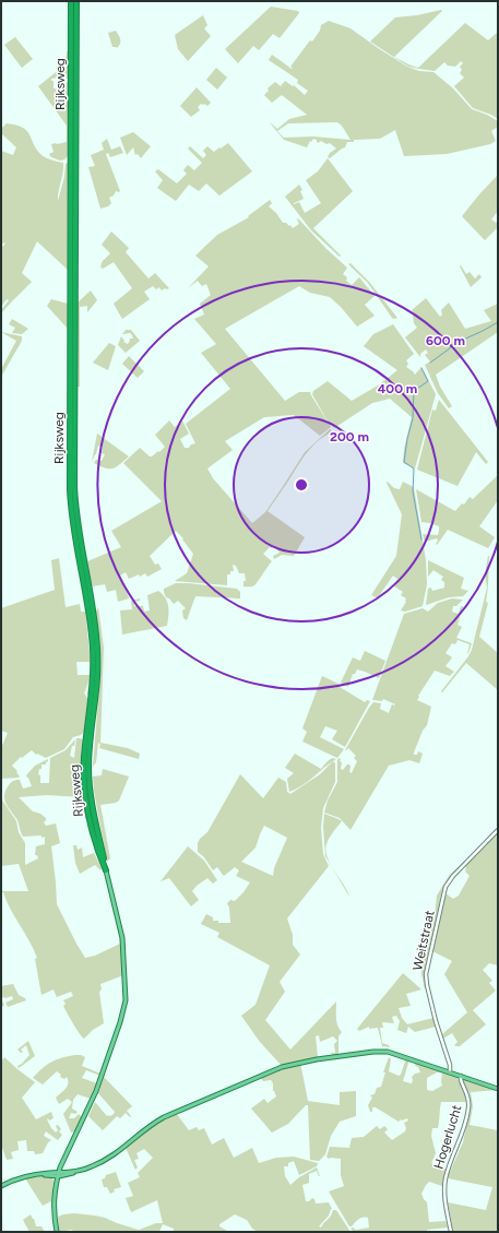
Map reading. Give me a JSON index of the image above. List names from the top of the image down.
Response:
{
  "streets": {
    "highway": ["Rijksweg"],
    "street": ["Weitstraat", "Hogerlucht"]
  },
  "rings": ["600 m", "400 m", "200 m"]
}
